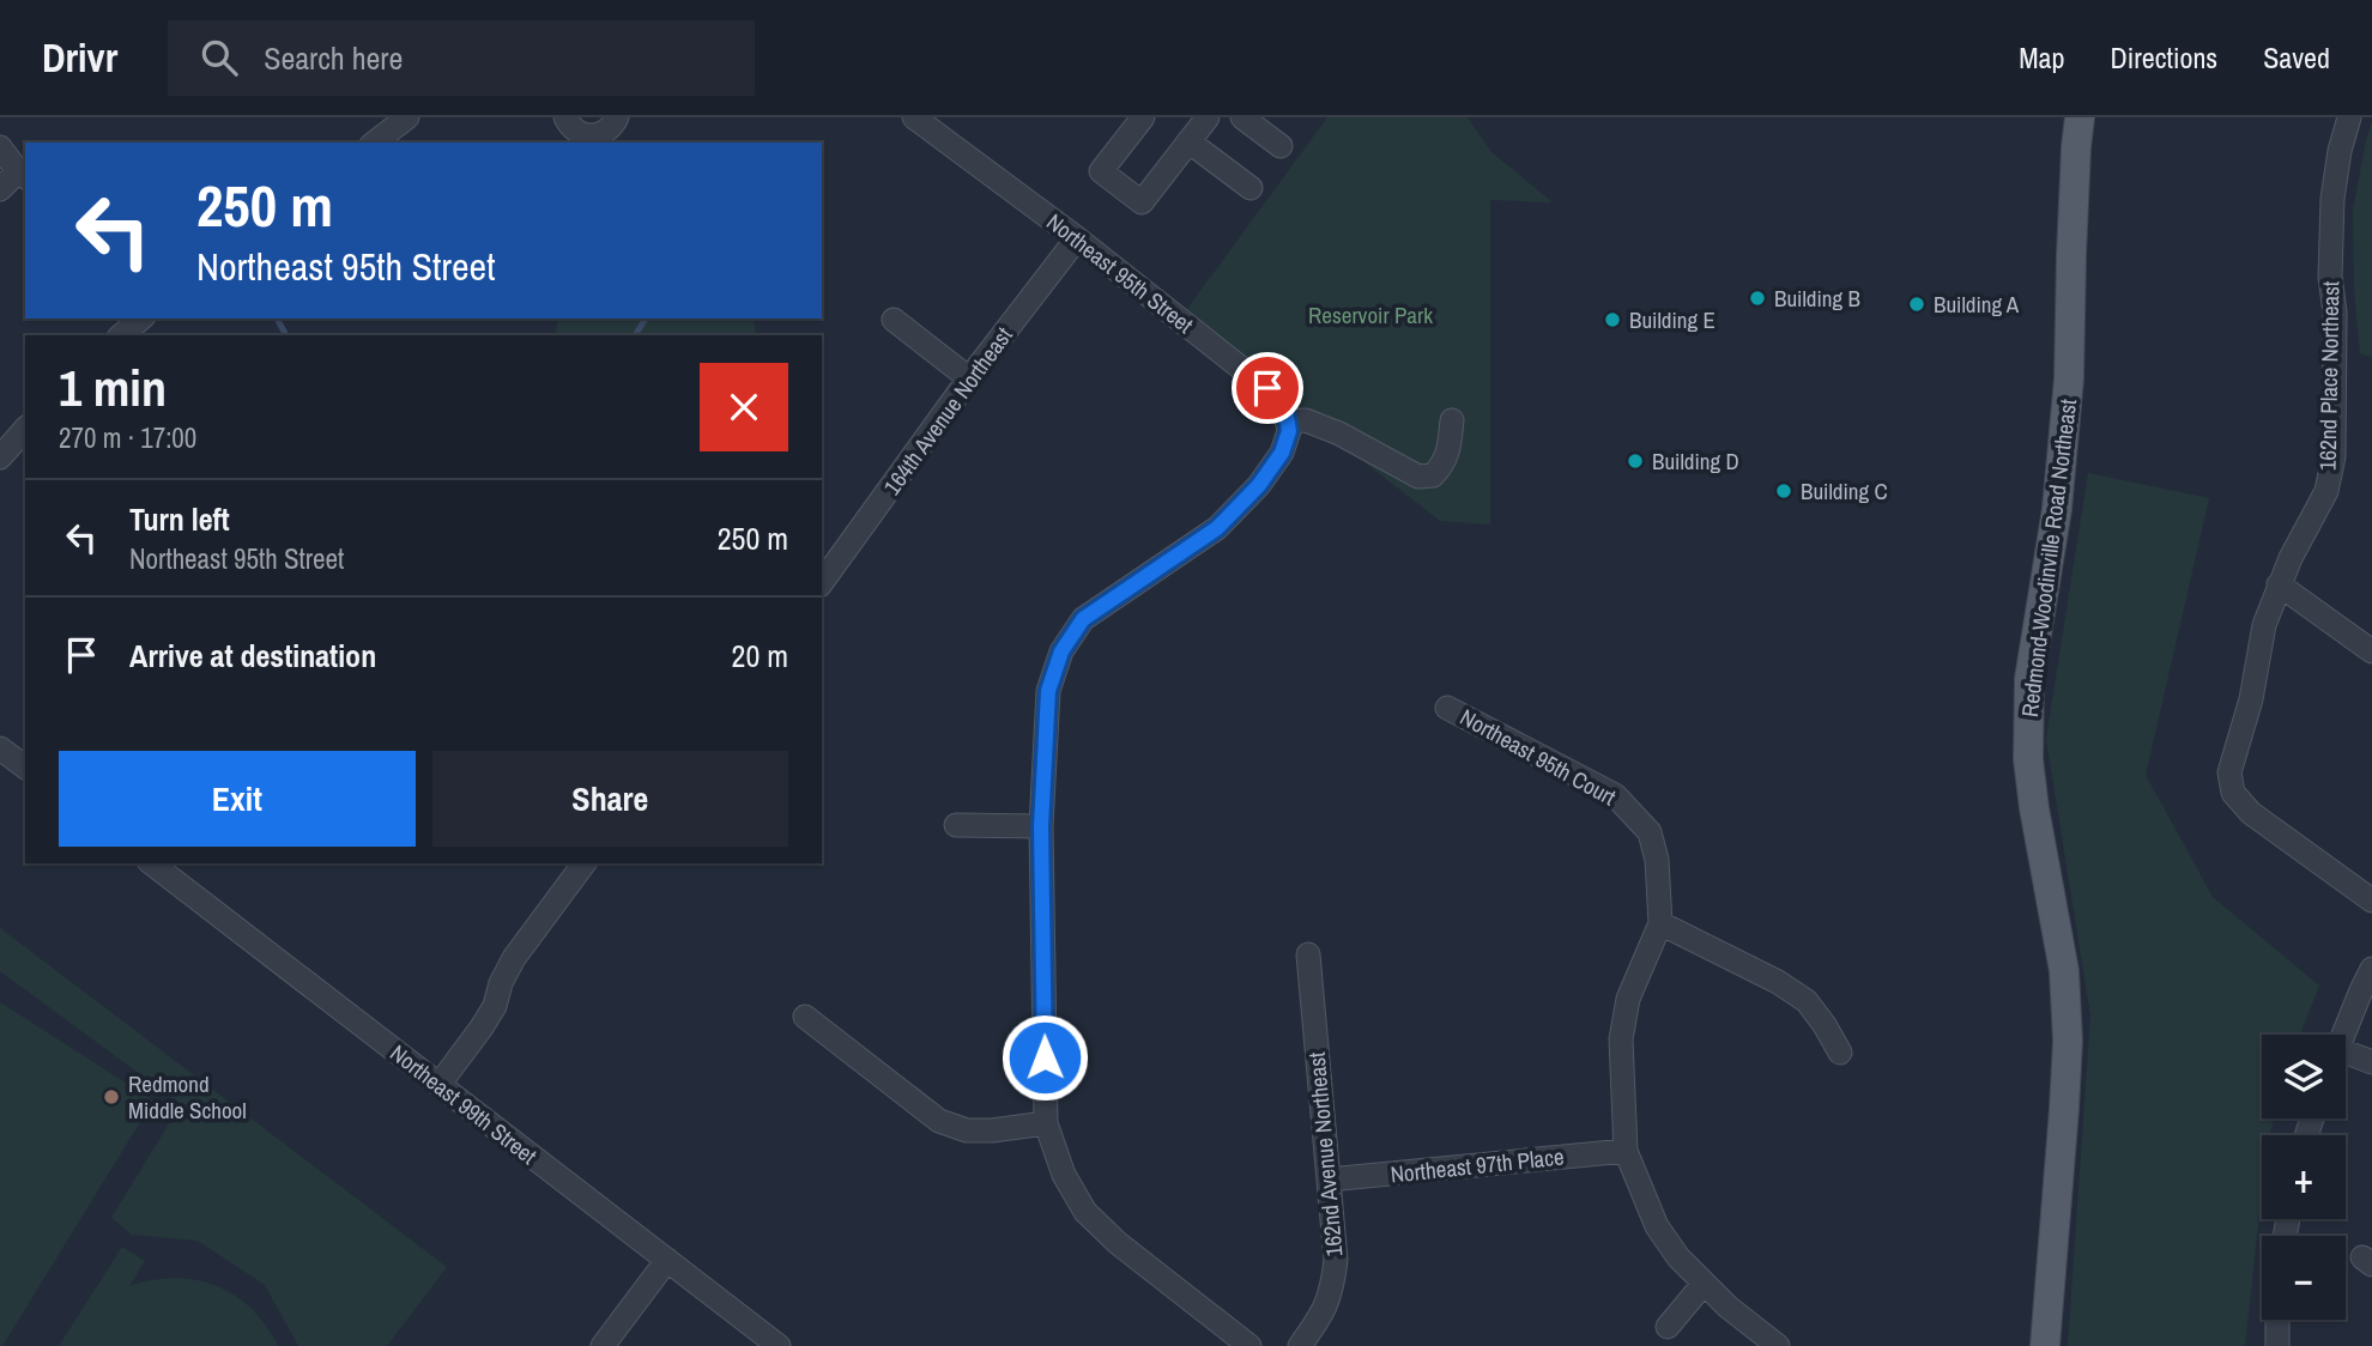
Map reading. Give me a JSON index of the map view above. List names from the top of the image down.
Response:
{
  "streets": {
    "main road": ["Redmond-Woodinville Road Northeast"],
    "street": [
      "Northeast 95th Street",
      "162nd Place Northeast",
      "164th Avenue Northeast",
      "Northeast 95th Court",
      "Northeast 99th Street",
      "162nd Avenue Northeast",
      "Northeast 97th Place"
    ]
  },
  "crossings": [
    ["Northeast 95th Street", "164th Avenue Northeast"],
    ["162nd Avenue Northeast", "Northeast 97th Place"]
  ],
  "parks": ["Reservoir Park"],
  "places": [
    "Building B",
    "Building A",
    "Building E",
    "Building D",
    "Building C",
    "Redmond Middle School"
  ],
  "page": {
    "header": "Drivr",
    "search": "Search here",
    "nav": ["Map", "Directions", "Saved"],
    "turn": ["250 m", "Northeast 95th Street"],
    "heading": ["1 min", "270 m · 17:00"],
    "list": [
      {
        "name": "Turn left",
        "note": "Northeast 95th Street",
        "value": "250 m"
      },
      {
        "name": "Arrive at destination",
        "value": "20 m"
      }
    ],
    "buttons": ["Exit", "Share"],
    "map_buttons": ["+", "−"]
  }
}
